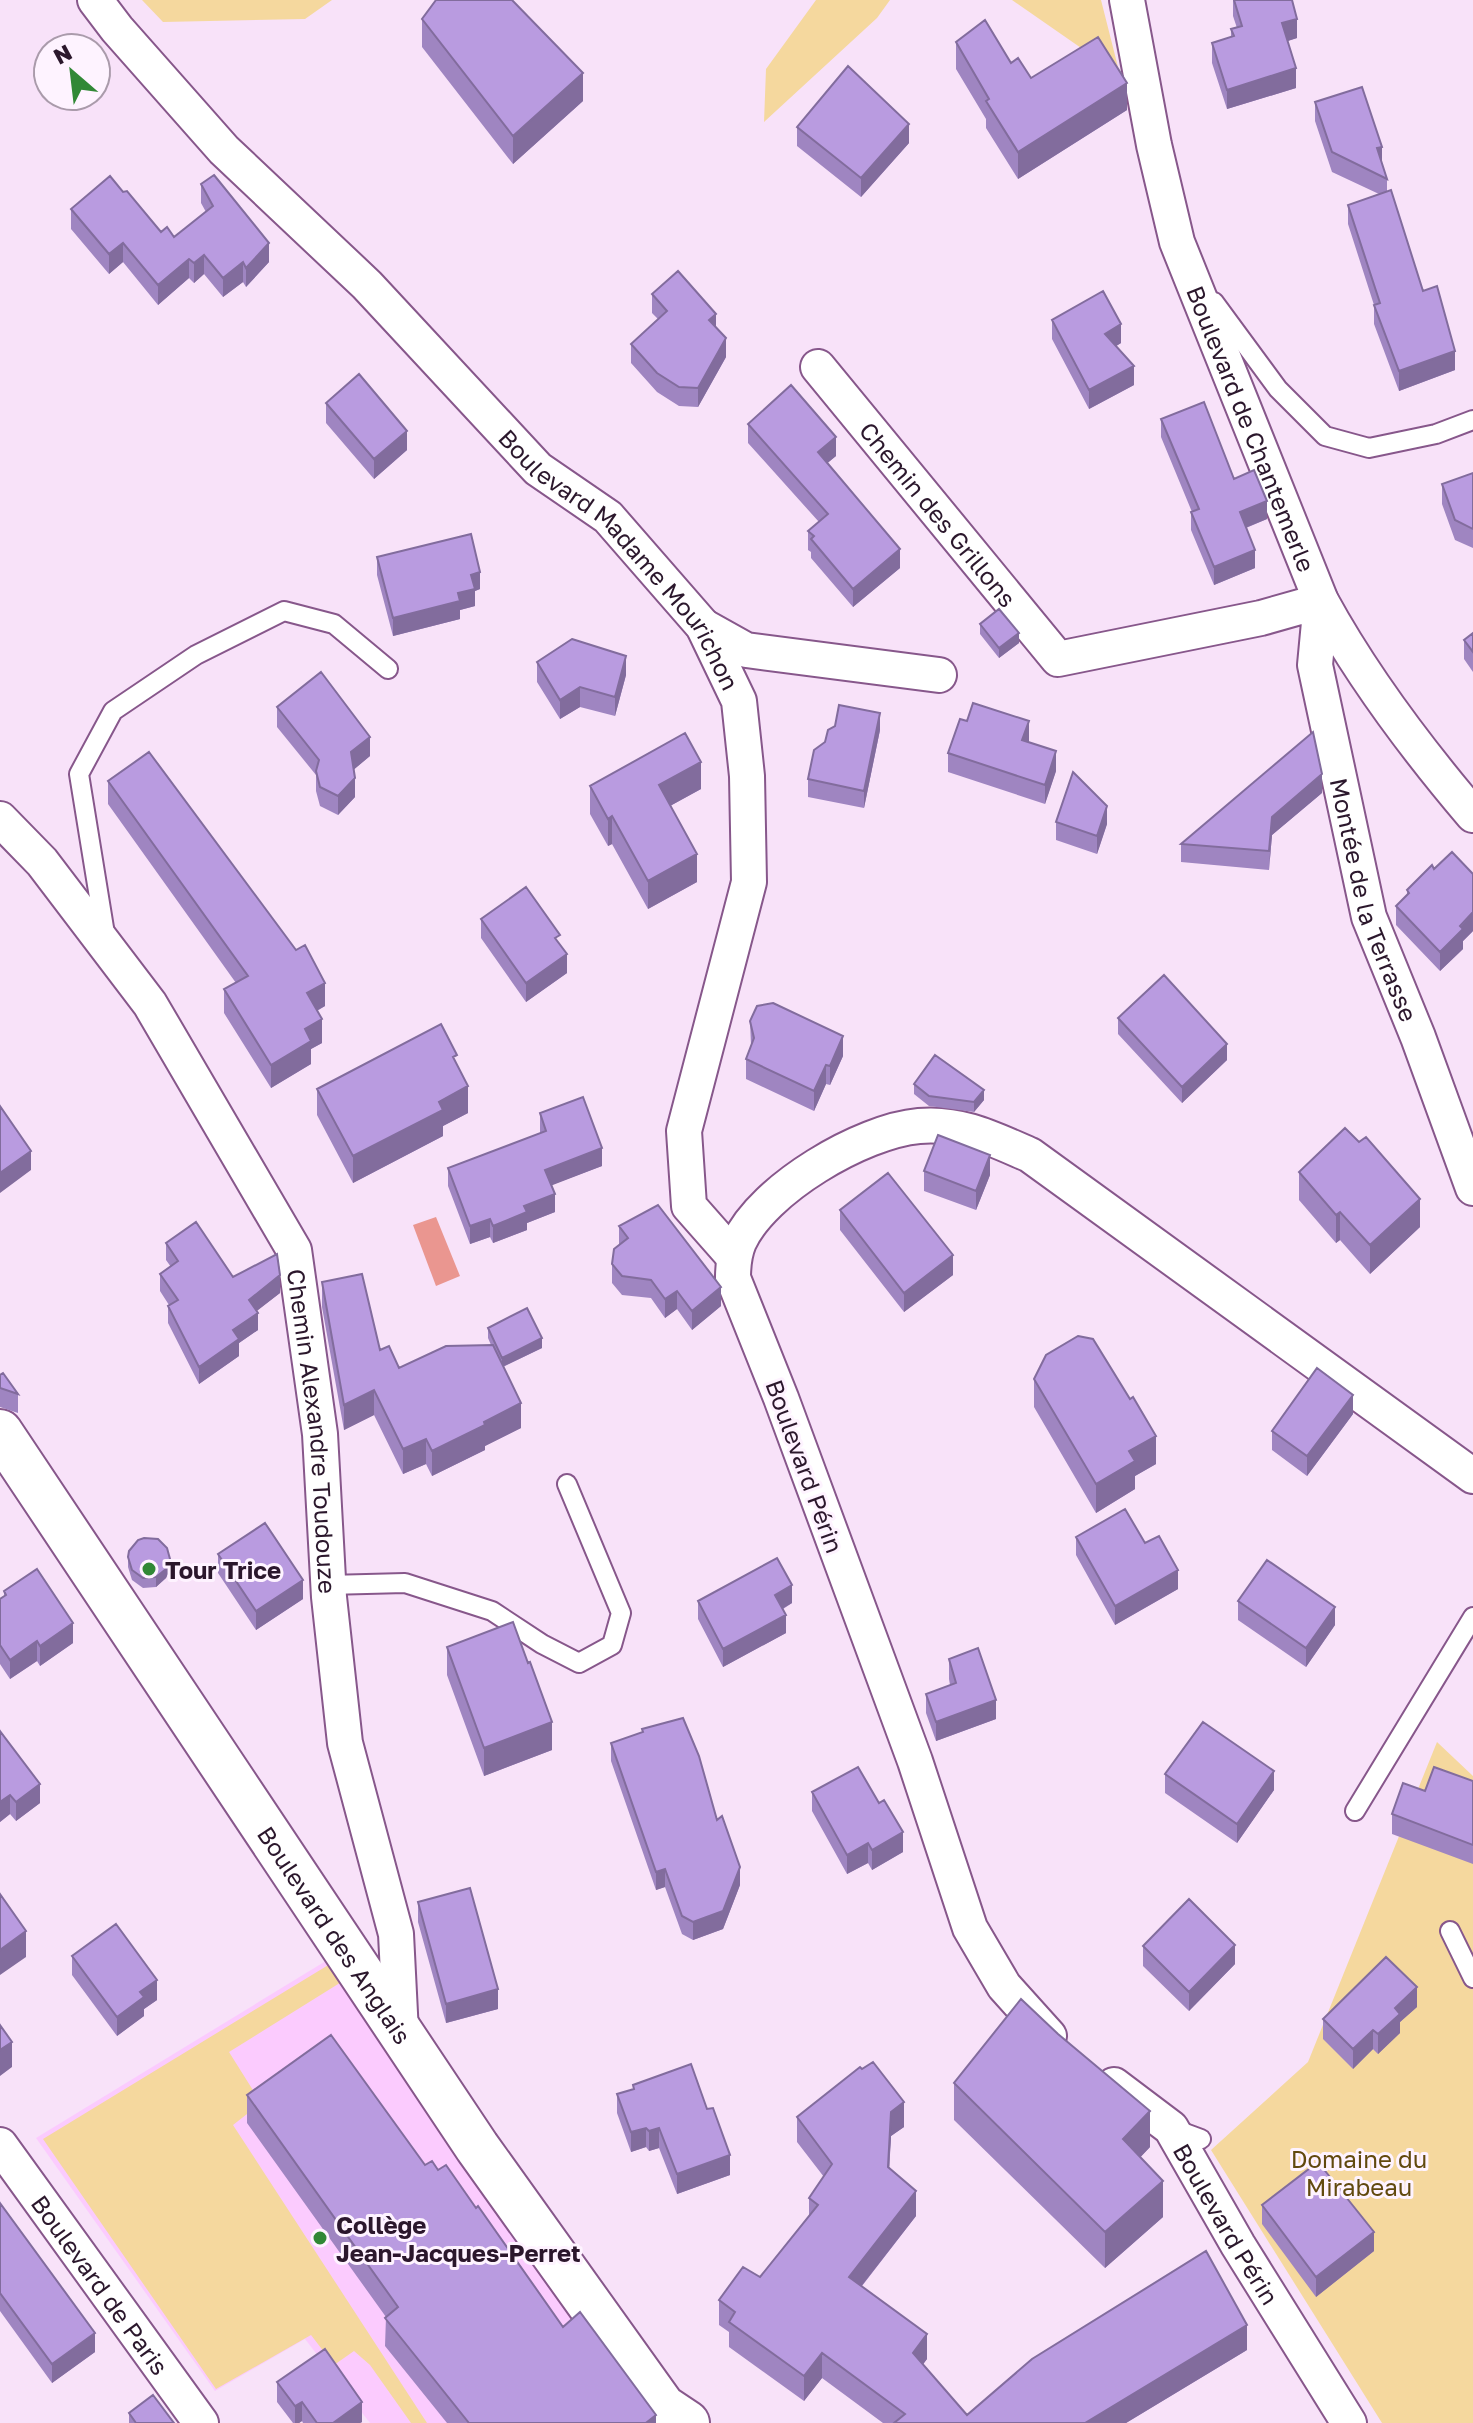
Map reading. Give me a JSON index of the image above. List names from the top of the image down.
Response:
{
  "streets": {
    "street": [
      "Boulevard de Chantemerle",
      "Chemin des Grillons",
      "Boulevard Madame Mourichon",
      "Montée de la Terrasse",
      "Chemin Alexandre Toudouze",
      "Boulevard Périn",
      "Boulevard des Anglais",
      "Boulevard de Paris"
    ]
  },
  "crossings": [
    ["Boulevard de Chantemerle", "Chemin des Grillons"],
    ["Boulevard de Chantemerle", "Montée de la Terrasse"],
    ["Chemin des Grillons", "Montée de la Terrasse"],
    ["Boulevard Madame Mourichon", "Boulevard Périn"],
    ["Chemin Alexandre Toudouze", "Boulevard des Anglais"]
  ],
  "parks": ["Domaine du Mirabeau"],
  "places": ["Tour Trice", "Collège Jean-Jacques-Perret"],
  "north": "top left"
}
